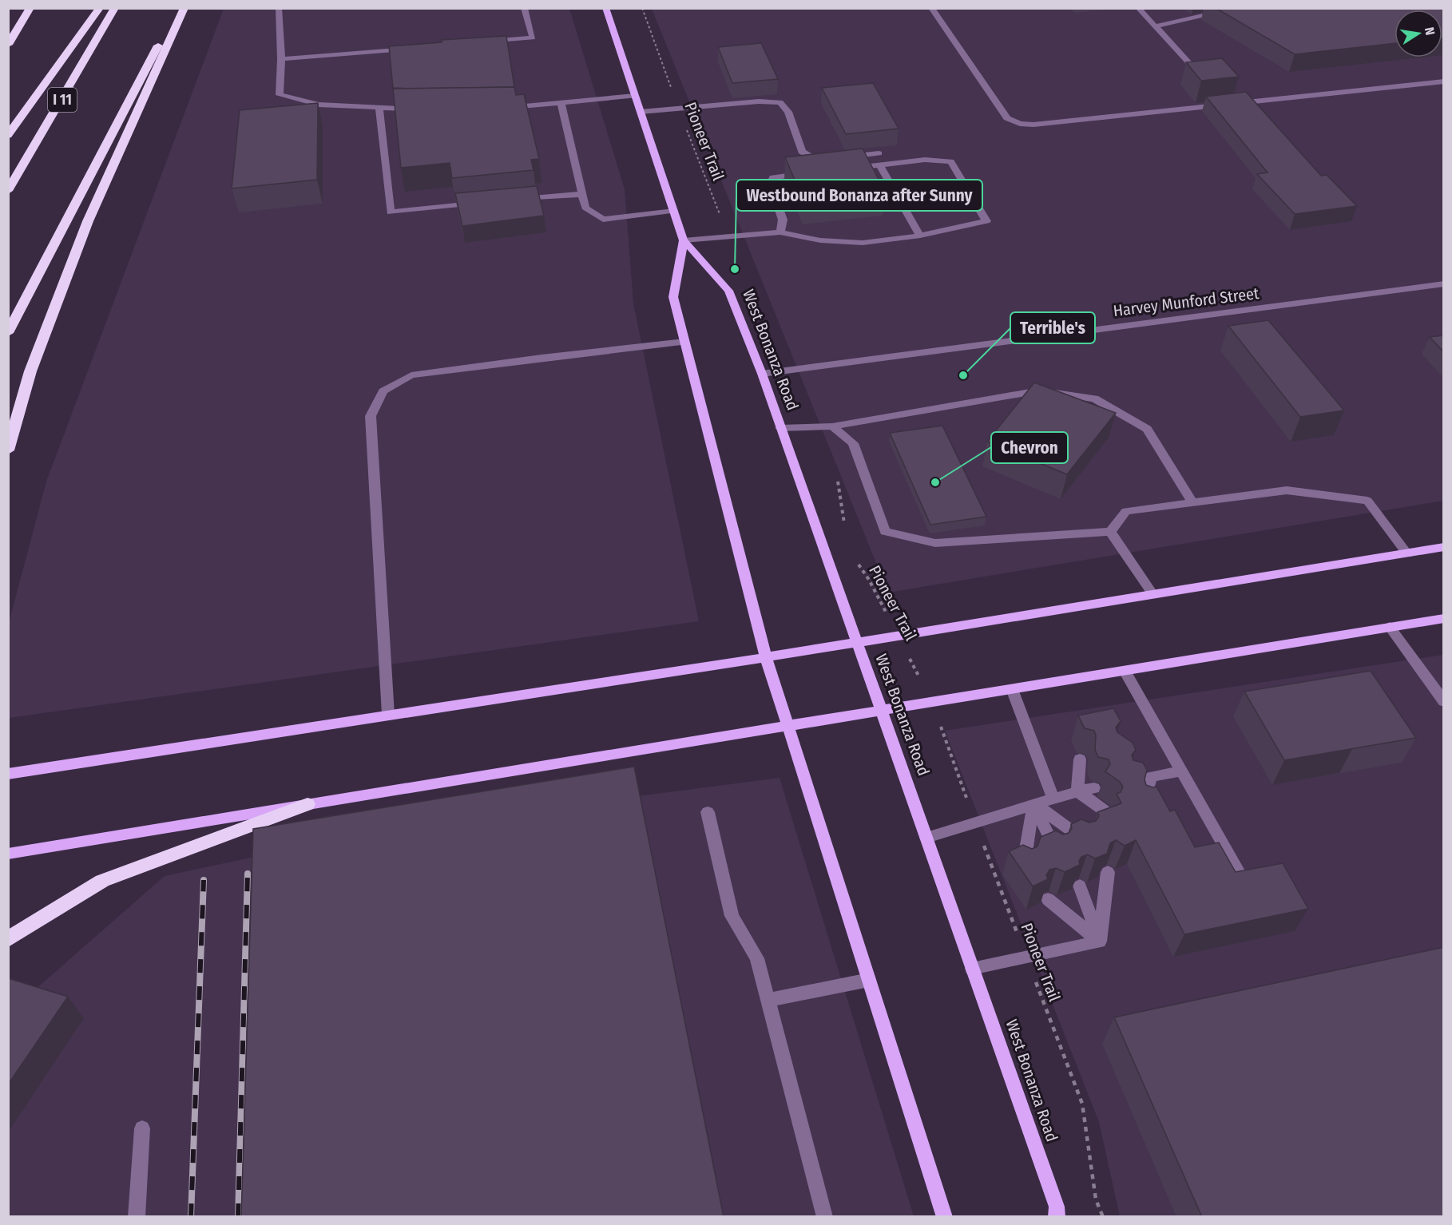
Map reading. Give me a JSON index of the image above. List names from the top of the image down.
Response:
{
  "streets": {
    "highway": ["I 11"],
    "main road": ["West Bonanza Road"],
    "street": ["Harvey Munford Street"],
    "path": ["Pioneer Trail"]
  },
  "crossings": [
    ["Harvey Munford Street", "West Bonanza Road"]
  ],
  "places": ["Westbound Bonanza after Sunny", "Terrible's", "Chevron"],
  "north": "right"
}
